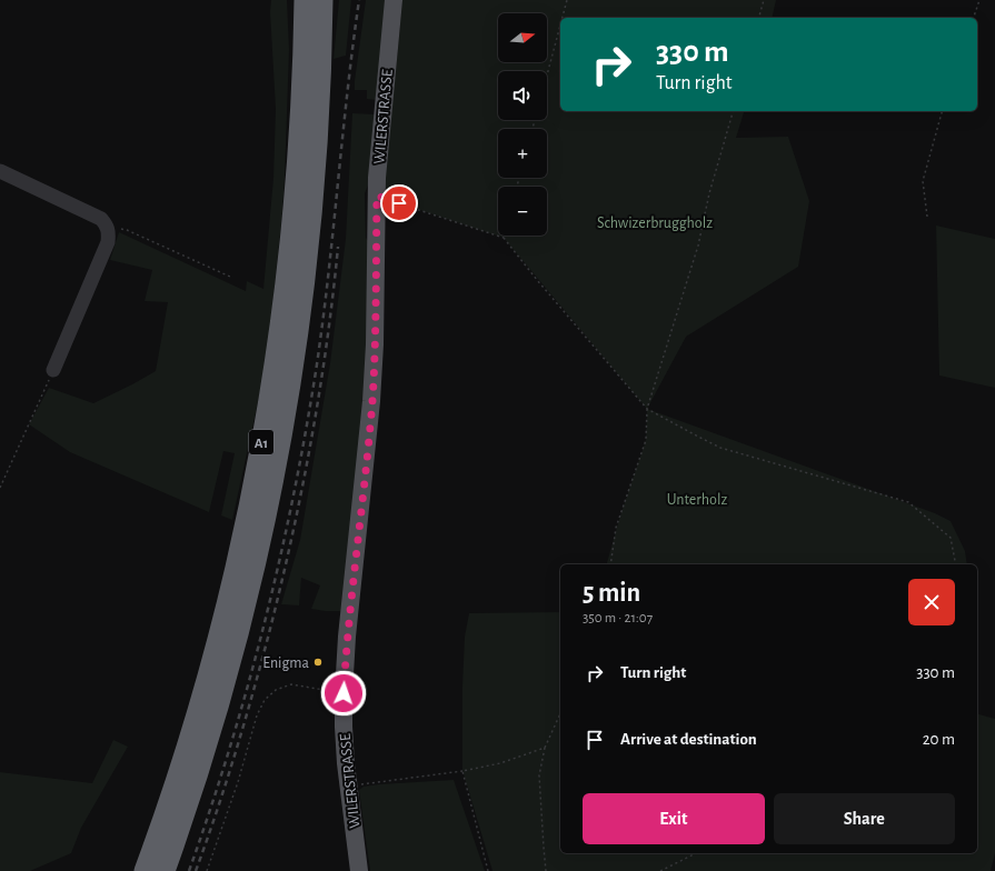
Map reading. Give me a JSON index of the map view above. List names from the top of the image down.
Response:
{
  "streets": {
    "highway": ["A1"],
    "main road": ["WILERSTRASSE"]
  },
  "parks": ["Schwizerbruggholz", "Unterholz"],
  "places": ["Enigma"],
  "north": "right",
  "page": {
    "map_buttons": ["+", "−"],
    "turn": ["330 m", "Turn right"],
    "heading": ["5 min", "350 m · 21:07"],
    "list": [
      {
        "name": "Turn right",
        "value": "330 m"
      },
      {
        "name": "Arrive at destination",
        "value": "20 m"
      }
    ],
    "buttons": ["Exit", "Share"]
  }
}
